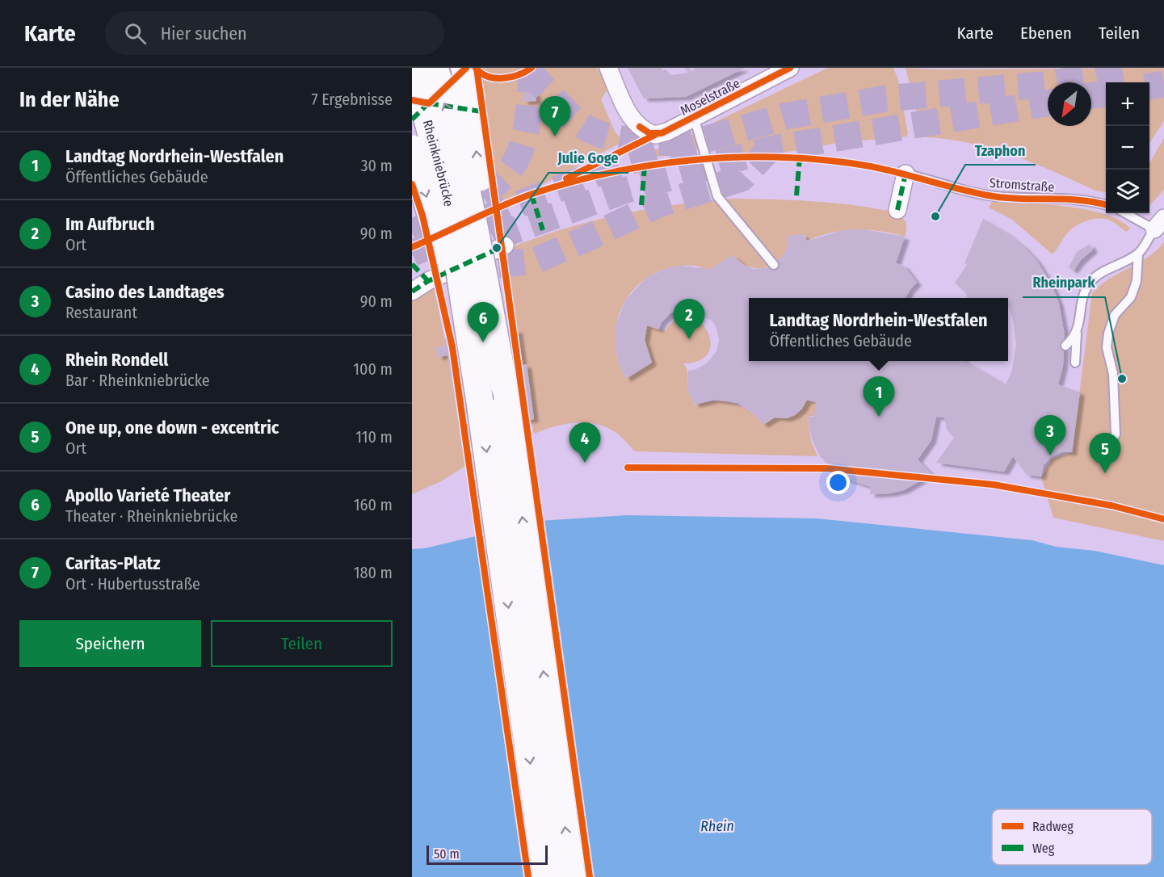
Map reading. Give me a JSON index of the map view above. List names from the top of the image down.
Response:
{
  "streets": {
    "highway": ["Rheinkniebrücke"],
    "street": ["Moselstraße", "Stromstraße"]
  },
  "water": ["Rhein"],
  "places": ["Tzaphon", "Julie Goge", "Rheinpark"],
  "legend": ["Radweg", "Weg"],
  "scale_bar": "50 m",
  "north": "bottom left",
  "page": {
    "header": "Karte",
    "search": "Hier suchen",
    "nav": ["Karte", "Ebenen", "Teilen"],
    "heading": ["In der Nähe", "7 Ergebnisse"],
    "map_buttons": ["+", "−"],
    "pins": [
      "7",
      "2",
      "6",
      "1",
      "3",
      "4",
      "5"
    ],
    "list": [
      {
        "mark": "1",
        "name": "Landtag Nordrhein-Westfalen",
        "note": "Öffentliches Gebäude",
        "value": "30 m"
      },
      {
        "mark": "2",
        "name": "Im Aufbruch",
        "note": "Ort",
        "value": "90 m"
      },
      {
        "mark": "3",
        "name": "Casino des Landtages",
        "note": "Restaurant",
        "value": "90 m"
      },
      {
        "mark": "4",
        "name": "Rhein Rondell",
        "note": "Bar · Rheinkniebrücke",
        "value": "100 m"
      },
      {
        "mark": "5",
        "name": "One up, one down - excentric",
        "note": "Ort",
        "value": "110 m"
      },
      {
        "mark": "6",
        "name": "Apollo Varieté Theater",
        "note": "Theater · Rheinkniebrücke",
        "value": "160 m"
      },
      {
        "mark": "7",
        "name": "Caritas-Platz",
        "note": "Ort · Hubertusstraße",
        "value": "180 m"
      }
    ],
    "popup": ["Landtag Nordrhein-Westfalen", "Öffentliches Gebäude"],
    "buttons": ["Speichern", "Teilen"],
    "scale": "50 m"
  }
}
